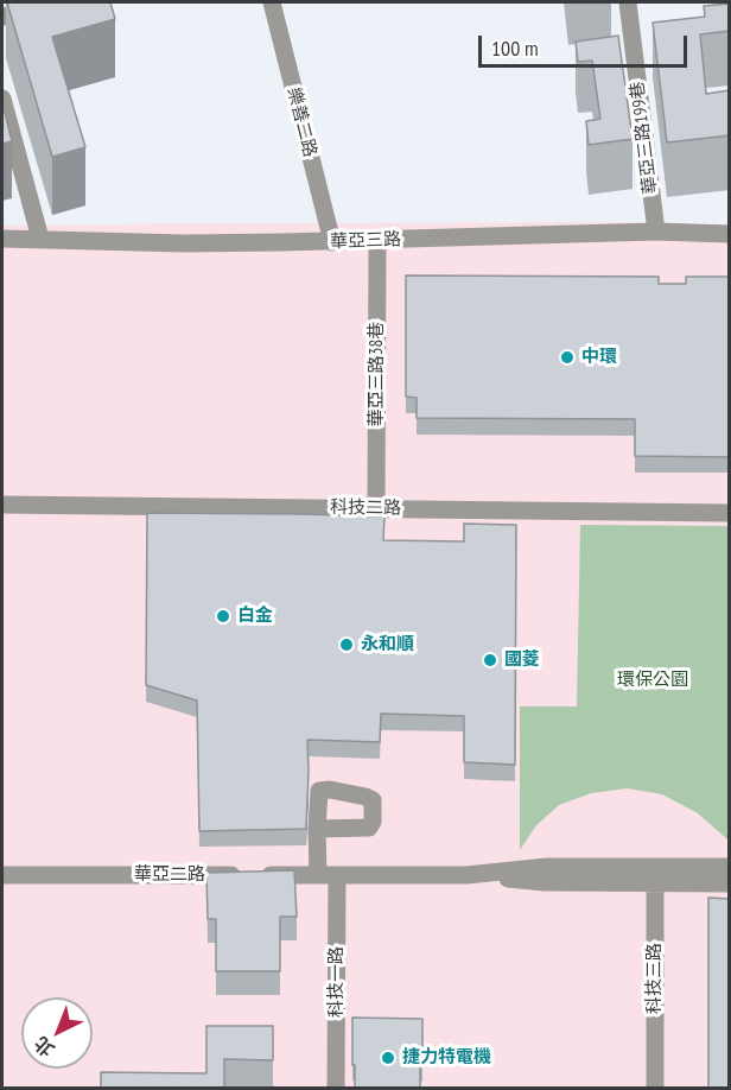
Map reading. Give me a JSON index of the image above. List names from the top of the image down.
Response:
{
  "streets": {
    "street": [
      "樂善二路",
      "華亞三路199巷",
      "華亞三路",
      "華亞三路38巷",
      "科技二路",
      "華亞二路",
      "科技三路",
      "科技一路"
    ]
  },
  "crossings": [
    ["樂善二路", "華亞三路"],
    ["華亞三路199巷", "華亞三路"],
    ["華亞三路", "華亞三路38巷"],
    ["華亞三路38巷", "科技二路"],
    ["華亞二路", "科技三路"],
    ["華亞二路", "科技一路"]
  ],
  "parks": ["環保公園"],
  "places": [
    "中環",
    "白金",
    "永和順",
    "國菱",
    "捷力特電機"
  ],
  "scale_bar": "100 m",
  "north": "bottom left"
}
